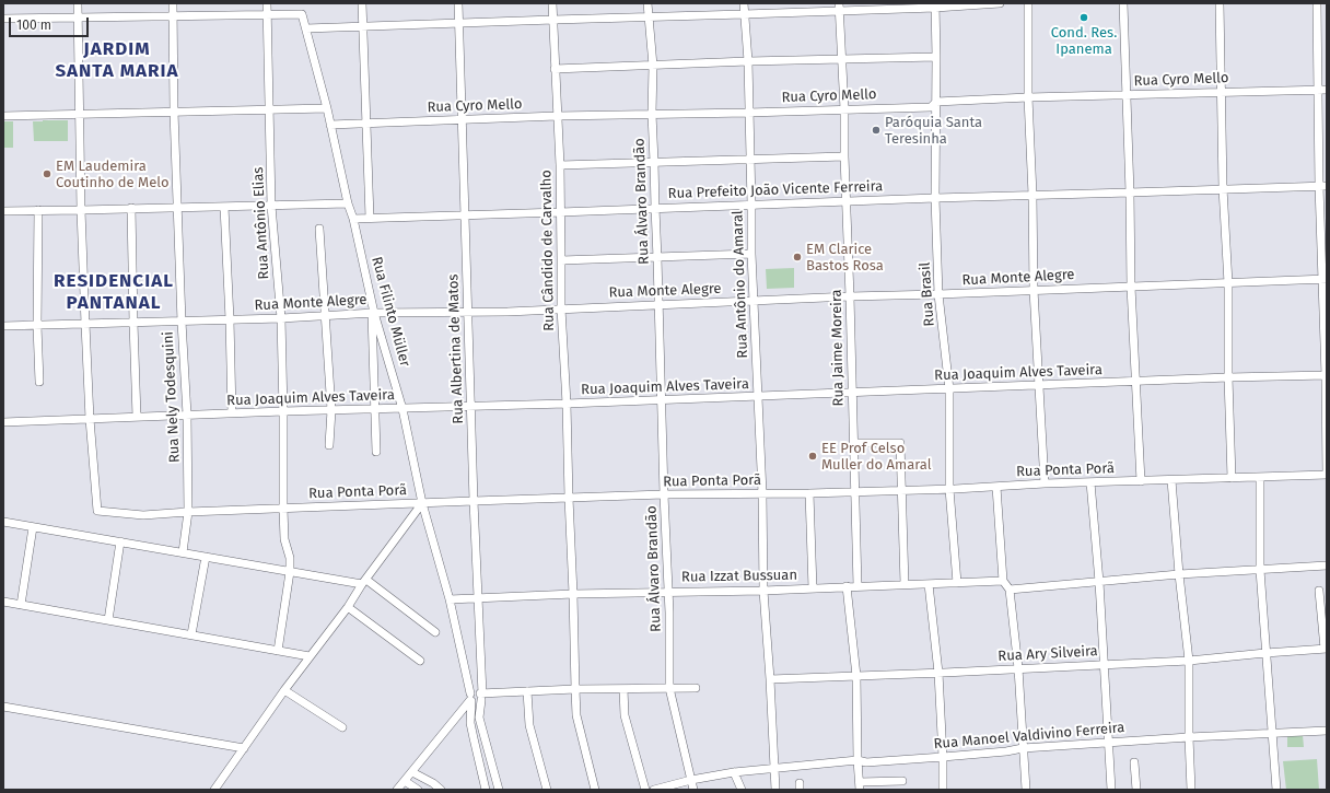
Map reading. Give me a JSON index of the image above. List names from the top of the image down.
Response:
{
  "streets": {
    "street": [
      "Rua Cyro Mello",
      "Rua Prefeito João Vicente Ferreira",
      "Rua Álvaro Brandão",
      "Rua Antônio Elias",
      "Rua Cândido de Carvalho",
      "Rua Monte Alegre",
      "Rua Antônio do Amaral",
      "Rua Brasil",
      "Rua Filinto Müller",
      "Rua Jaime Moreira",
      "Rua Albertina de Matos",
      "Rua Joaquim Alves Taveira",
      "Rua Nely Todesquini",
      "Rua Ponta Porã",
      "Rua Izzat Bussuan",
      "Rua Ary Silveira",
      "Rua Manoel Valdivino Ferreira"
    ]
  },
  "crossings": [
    ["Rua Cyro Mello", "Rua Álvaro Brandão"],
    ["Rua Cyro Mello", "Rua Cândido de Carvalho"],
    ["Rua Cyro Mello", "Rua Antônio do Amaral"],
    ["Rua Cyro Mello", "Rua Brasil"],
    ["Rua Cyro Mello", "Rua Filinto Müller"],
    ["Rua Cyro Mello", "Rua Jaime Moreira"],
    ["Rua Cyro Mello", "Rua Albertina de Matos"],
    ["Rua Prefeito João Vicente Ferreira", "Rua Álvaro Brandão"],
    ["Rua Prefeito João Vicente Ferreira", "Rua Cândido de Carvalho"],
    ["Rua Prefeito João Vicente Ferreira", "Rua Antônio do Amaral"],
    ["Rua Prefeito João Vicente Ferreira", "Rua Brasil"],
    ["Rua Prefeito João Vicente Ferreira", "Rua Filinto Müller"],
    ["Rua Prefeito João Vicente Ferreira", "Rua Jaime Moreira"],
    ["Rua Prefeito João Vicente Ferreira", "Rua Albertina de Matos"],
    ["Rua Álvaro Brandão", "Rua Monte Alegre"],
    ["Rua Álvaro Brandão", "Rua Joaquim Alves Taveira"],
    ["Rua Álvaro Brandão", "Rua Ponta Porã"],
    ["Rua Álvaro Brandão", "Rua Izzat Bussuan"],
    ["Rua Álvaro Brandão", "Rua Manoel Valdivino Ferreira"],
    ["Rua Antônio Elias", "Rua Monte Alegre"],
    ["Rua Antônio Elias", "Rua Filinto Müller"],
    ["Rua Antônio Elias", "Rua Joaquim Alves Taveira"],
    ["Rua Antônio Elias", "Rua Ponta Porã"],
    ["Rua Cândido de Carvalho", "Rua Monte Alegre"],
    ["Rua Cândido de Carvalho", "Rua Joaquim Alves Taveira"],
    ["Rua Cândido de Carvalho", "Rua Ponta Porã"],
    ["Rua Cândido de Carvalho", "Rua Izzat Bussuan"],
    ["Rua Monte Alegre", "Rua Antônio do Amaral"],
    ["Rua Monte Alegre", "Rua Brasil"],
    ["Rua Monte Alegre", "Rua Filinto Müller"],
    ["Rua Monte Alegre", "Rua Jaime Moreira"],
    ["Rua Monte Alegre", "Rua Albertina de Matos"],
    ["Rua Monte Alegre", "Rua Nely Todesquini"],
    ["Rua Antônio do Amaral", "Rua Joaquim Alves Taveira"],
    ["Rua Antônio do Amaral", "Rua Ponta Porã"],
    ["Rua Antônio do Amaral", "Rua Izzat Bussuan"],
    ["Rua Antônio do Amaral", "Rua Ary Silveira"],
    ["Rua Antônio do Amaral", "Rua Manoel Valdivino Ferreira"],
    ["Rua Brasil", "Rua Joaquim Alves Taveira"],
    ["Rua Brasil", "Rua Ponta Porã"],
    ["Rua Brasil", "Rua Izzat Bussuan"],
    ["Rua Filinto Müller", "Rua Joaquim Alves Taveira"],
    ["Rua Filinto Müller", "Rua Ponta Porã"],
    ["Rua Filinto Müller", "Rua Izzat Bussuan"],
    ["Rua Jaime Moreira", "Rua Joaquim Alves Taveira"],
    ["Rua Jaime Moreira", "Rua Ponta Porã"],
    ["Rua Jaime Moreira", "Rua Izzat Bussuan"],
    ["Rua Albertina de Matos", "Rua Joaquim Alves Taveira"],
    ["Rua Albertina de Matos", "Rua Ponta Porã"],
    ["Rua Albertina de Matos", "Rua Izzat Bussuan"],
    ["Rua Joaquim Alves Taveira", "Rua Nely Todesquini"],
    ["Rua Joaquim Alves Taveira", "Rua Ponta Porã"],
    ["Rua Nely Todesquini", "Rua Ponta Porã"]
  ],
  "districts": ["JARDIM SANTA MARIA", "RESIDENCIAL PANTANAL"],
  "places": [
    "Cond. Res. Ipanema",
    "Paróquia Santa Teresinha",
    "EM Laudemira Coutinho de Melo",
    "EM Clarice Bastos Rosa",
    "EE Prof Celso Muller do Amaral"
  ],
  "scale_bar": "100 m"
}
